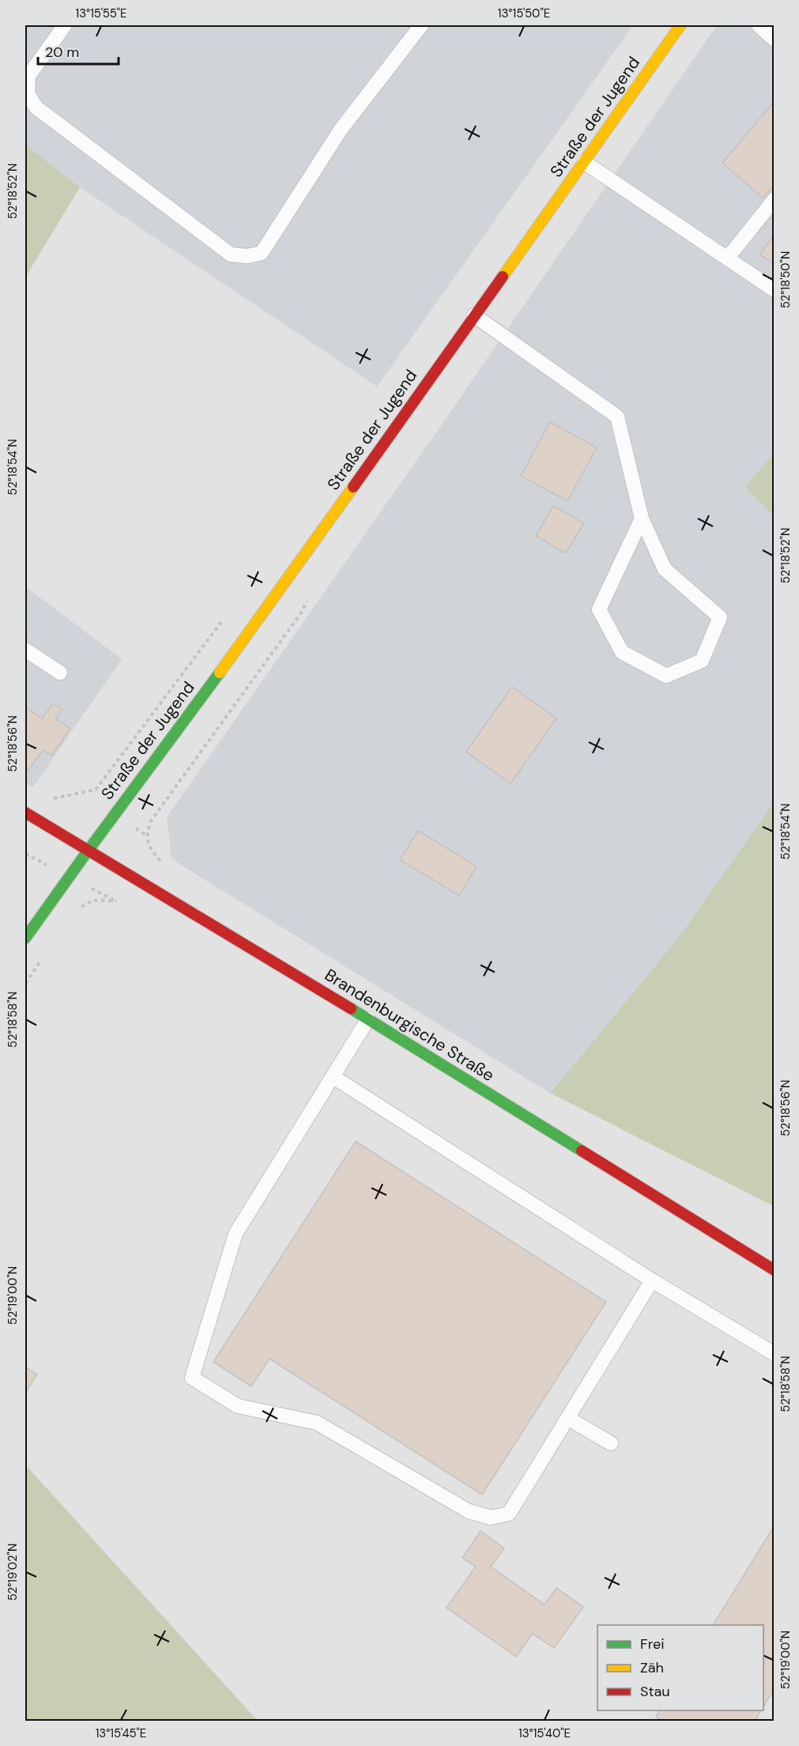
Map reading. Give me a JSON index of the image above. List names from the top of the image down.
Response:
{
  "streets": {
    "street": ["Straße der Jugend", "Brandenburgische Straße"]
  },
  "crossings": [
    ["Straße der Jugend", "Brandenburgische Straße"]
  ],
  "legend": ["Frei", "Zäh", "Stau"],
  "scale_bar": "20 m",
  "coordinates": [
    "13°15'55\"E",
    "13°15'50\"E",
    "52°18'52\"N",
    "52°18'50\"N",
    "52°18'54\"N",
    "52°18'56\"N",
    "52°18'58\"N",
    "52°19'00\"N",
    "52°19'02\"N",
    "13°15'45\"E",
    "13°15'40\"E"
  ]
}
